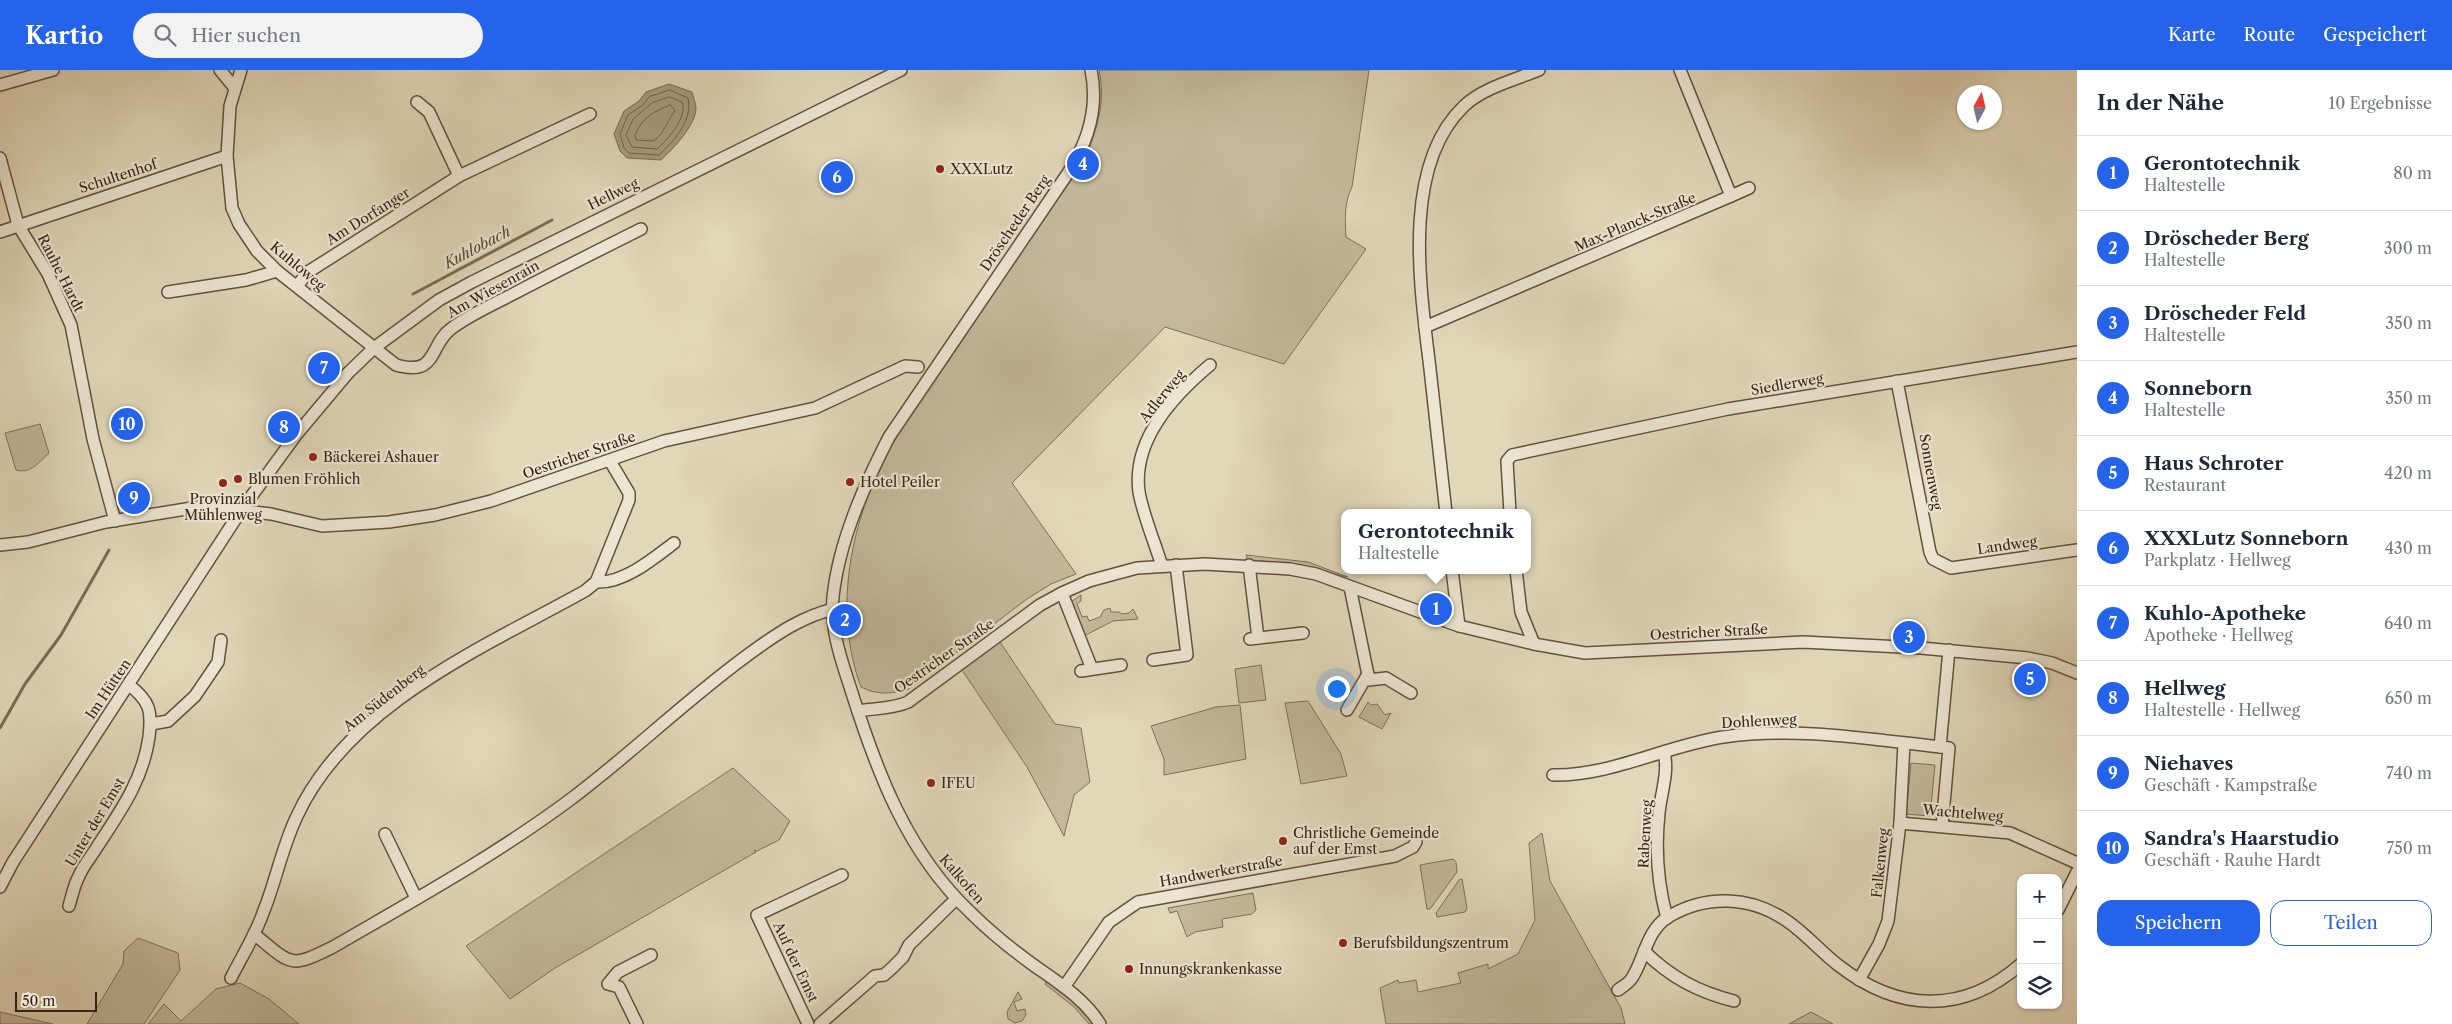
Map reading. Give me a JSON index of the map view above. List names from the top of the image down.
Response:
{
  "streets": {
    "street": [
      "Schultenhof",
      "Hellweg",
      "Am Dorfanger",
      "Max-Planck-Straße",
      "Dröscheder Berg",
      "Kuhloweg",
      "Rauhe Hardt",
      "Am Wiesenrain",
      "Siedlerweg",
      "Adlerweg",
      "Oestricher Straße",
      "Sonnenweg",
      "Landweg",
      "Im Hütten",
      "Am Südenberg",
      "Dohlenweg",
      "Wachtelweg",
      "Unter der Emst",
      "Rabenweg",
      "Falkenweg",
      "Handwerkerstraße",
      "Kalkofen",
      "Auf der Emst"
    ]
  },
  "crossings": [
    ["Schultenhof", "Kuhloweg"],
    ["Schultenhof", "Rauhe Hardt"],
    ["Hellweg", "Kuhloweg"],
    ["Hellweg", "Am Wiesenrain"],
    ["Hellweg", "Oestricher Straße"],
    ["Hellweg", "Im Hütten"],
    ["Am Dorfanger", "Kuhloweg"],
    ["Kuhloweg", "Am Wiesenrain"],
    ["Rauhe Hardt", "Oestricher Straße"],
    ["Siedlerweg", "Sonnenweg"],
    ["Adlerweg", "Oestricher Straße"],
    ["Oestricher Straße", "Im Hütten"],
    ["Oestricher Straße", "Kalkofen"],
    ["Sonnenweg", "Landweg"],
    ["Im Hütten", "Unter der Emst"],
    ["Dohlenweg", "Rabenweg"],
    ["Dohlenweg", "Falkenweg"],
    ["Wachtelweg", "Falkenweg"],
    ["Handwerkerstraße", "Kalkofen"],
    ["Kalkofen", "Auf der Emst"]
  ],
  "water": ["Kuhlobach"],
  "places": [
    "XXXLutz",
    "Bäckerei Ashauer",
    "Blumen Fröhlich",
    "Hotel Peiler",
    "Provinzial Mühlenweg",
    "IFEU",
    "Christliche Gemeinde auf der Emst",
    "Berufsbildungszentrum",
    "Innungskrankenkasse"
  ],
  "scale_bar": "50 m",
  "north": "top",
  "page": {
    "header": "Kartio",
    "search": "Hier suchen",
    "nav": ["Karte", "Route", "Gespeichert"],
    "heading": ["In der Nähe", "10 Ergebnisse"],
    "list": [
      {
        "mark": "1",
        "name": "Gerontotechnik",
        "note": "Haltestelle",
        "value": "80 m"
      },
      {
        "mark": "2",
        "name": "Dröscheder Berg",
        "note": "Haltestelle",
        "value": "300 m"
      },
      {
        "mark": "3",
        "name": "Dröscheder Feld",
        "note": "Haltestelle",
        "value": "350 m"
      },
      {
        "mark": "4",
        "name": "Sonneborn",
        "note": "Haltestelle",
        "value": "350 m"
      },
      {
        "mark": "5",
        "name": "Haus Schroter",
        "note": "Restaurant",
        "value": "420 m"
      },
      {
        "mark": "6",
        "name": "XXXLutz Sonneborn",
        "note": "Parkplatz · Hellweg",
        "value": "430 m"
      },
      {
        "mark": "7",
        "name": "Kuhlo-Apotheke",
        "note": "Apotheke · Hellweg",
        "value": "640 m"
      },
      {
        "mark": "8",
        "name": "Hellweg",
        "note": "Haltestelle · Hellweg",
        "value": "650 m"
      },
      {
        "mark": "9",
        "name": "Niehaves",
        "note": "Geschäft · Kampstraße",
        "value": "740 m"
      },
      {
        "mark": "10",
        "name": "Sandra's Haarstudio",
        "note": "Geschäft · Rauhe Hardt",
        "value": "750 m"
      }
    ],
    "pins": [
      "4",
      "6",
      "7",
      "10",
      "8",
      "9",
      "1",
      "2",
      "3",
      "5"
    ],
    "popup": ["Gerontotechnik", "Haltestelle"],
    "map_buttons": ["+", "−"],
    "buttons": ["Speichern", "Teilen"],
    "scale": "50 m"
  }
}
